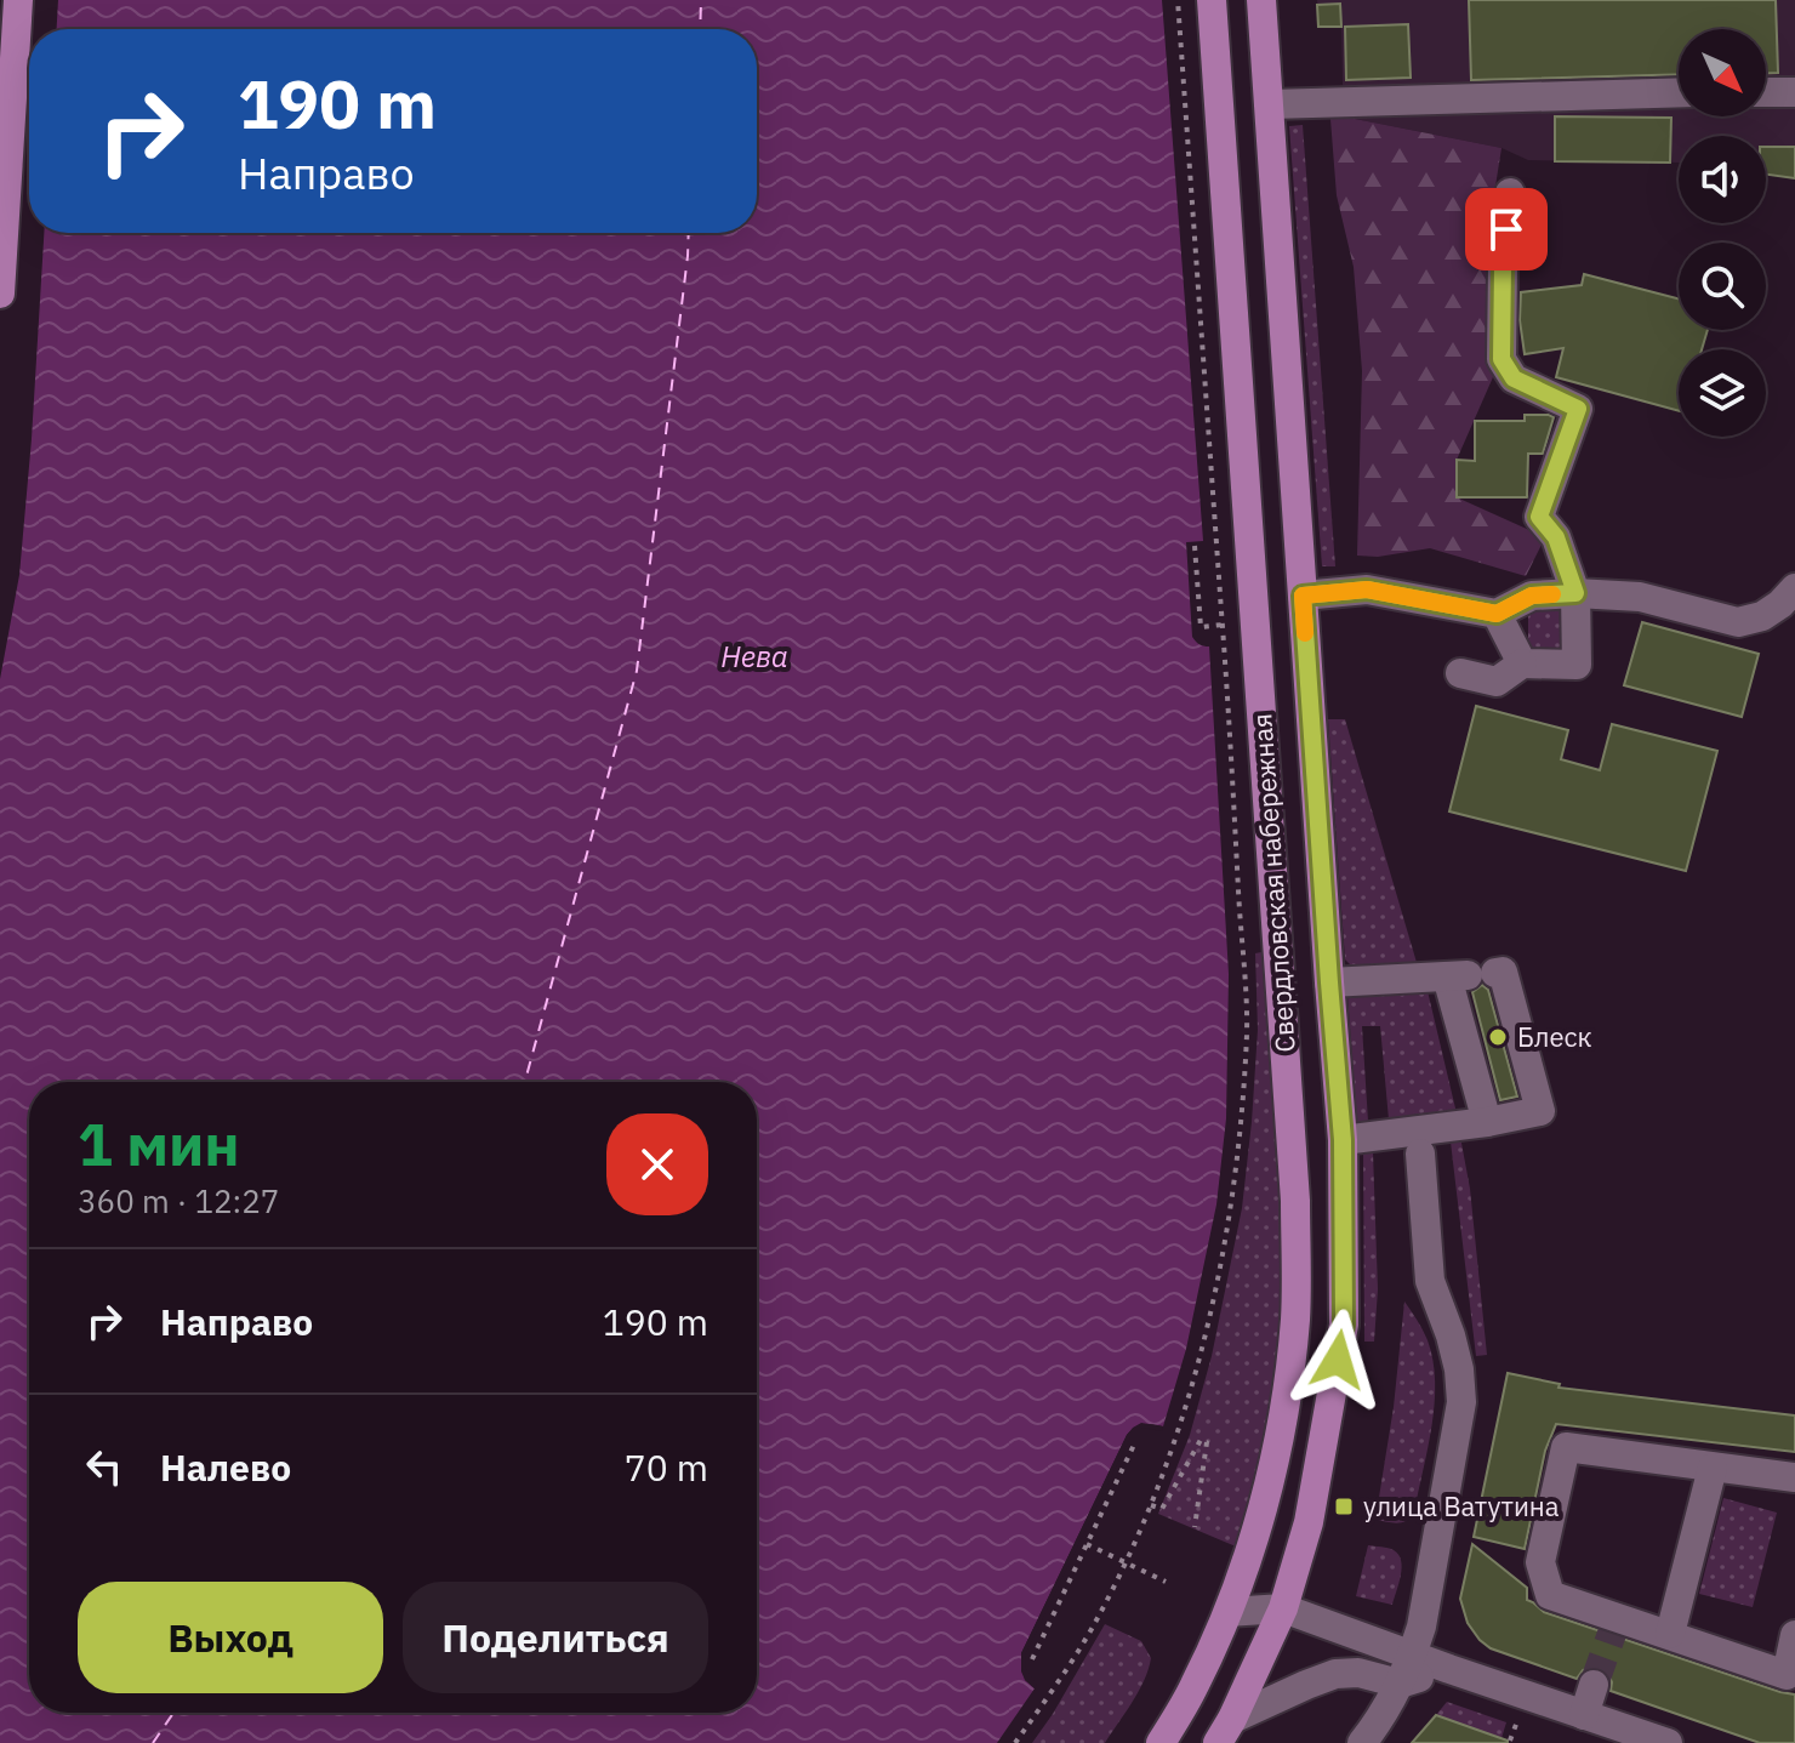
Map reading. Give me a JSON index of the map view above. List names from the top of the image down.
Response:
{
  "streets": {
    "main road": ["Свердловская набережная"]
  },
  "water": ["Нева"],
  "places": {
    "other": ["Блеск"],
    "transit": ["улица Ватутина"]
  },
  "north": "bottom right",
  "page": {
    "turn": ["190 m", "Направо"],
    "heading": ["1 мин", "360 m · 12:27"],
    "list": [
      {
        "name": "Направо",
        "value": "190 m"
      },
      {
        "name": "Налево",
        "value": "70 m"
      }
    ],
    "buttons": ["Выход", "Поделиться"]
  }
}
